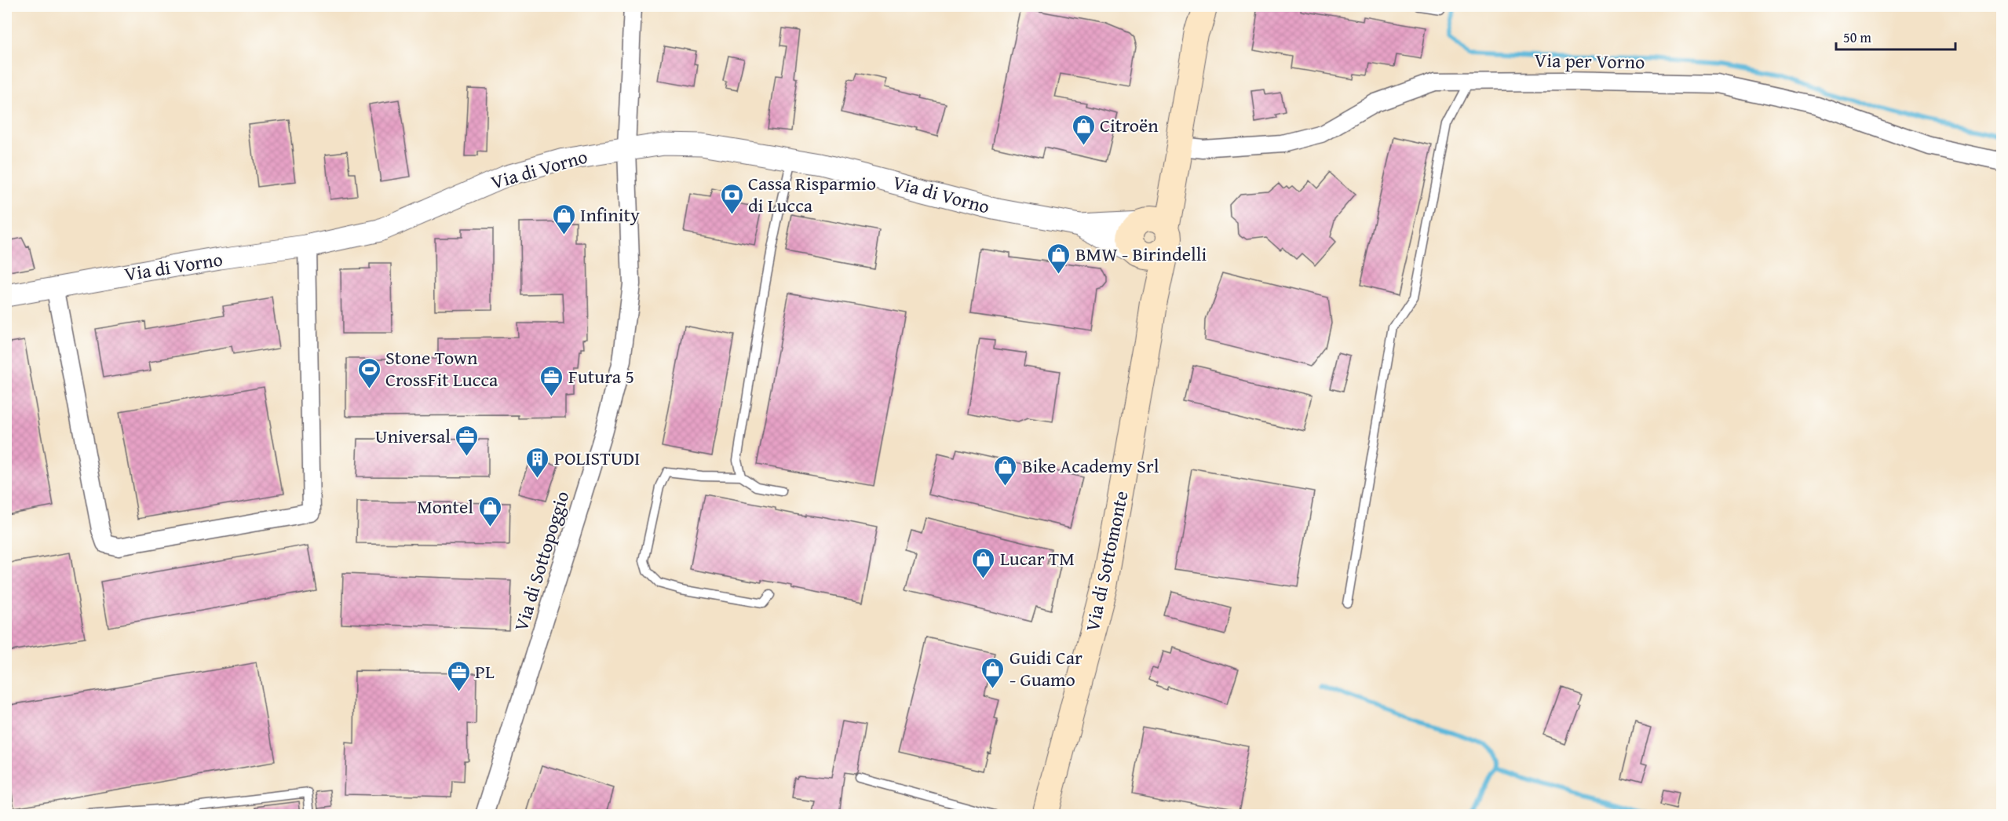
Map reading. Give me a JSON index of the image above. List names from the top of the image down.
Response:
{
  "streets": {
    "main road": ["Via di Sottomonte"],
    "street": ["Via per Vorno", "Via di Vorno", "Via di Sottopoggio"]
  },
  "crossings": [
    ["Via per Vorno", "Via di Sottomonte"],
    ["Via di Vorno", "Via di Sottopoggio"],
    ["Via di Vorno", "Via di Sottomonte"]
  ],
  "places": {
    "shop": [
      "Citroën",
      "Infinity",
      "BMW - Birindelli",
      "Bike Academy Srl",
      "Montel",
      "Lucar TM",
      "Guidi Car - Guamo"
    ],
    "bank": ["Cassa Risparmio di Lucca"],
    "sports": ["Stone Town CrossFit Lucca"],
    "office": ["Futura 5", "Universal", "PL"],
    "building": ["POLISTUDI"]
  },
  "scale_bar": "50 m"
}
